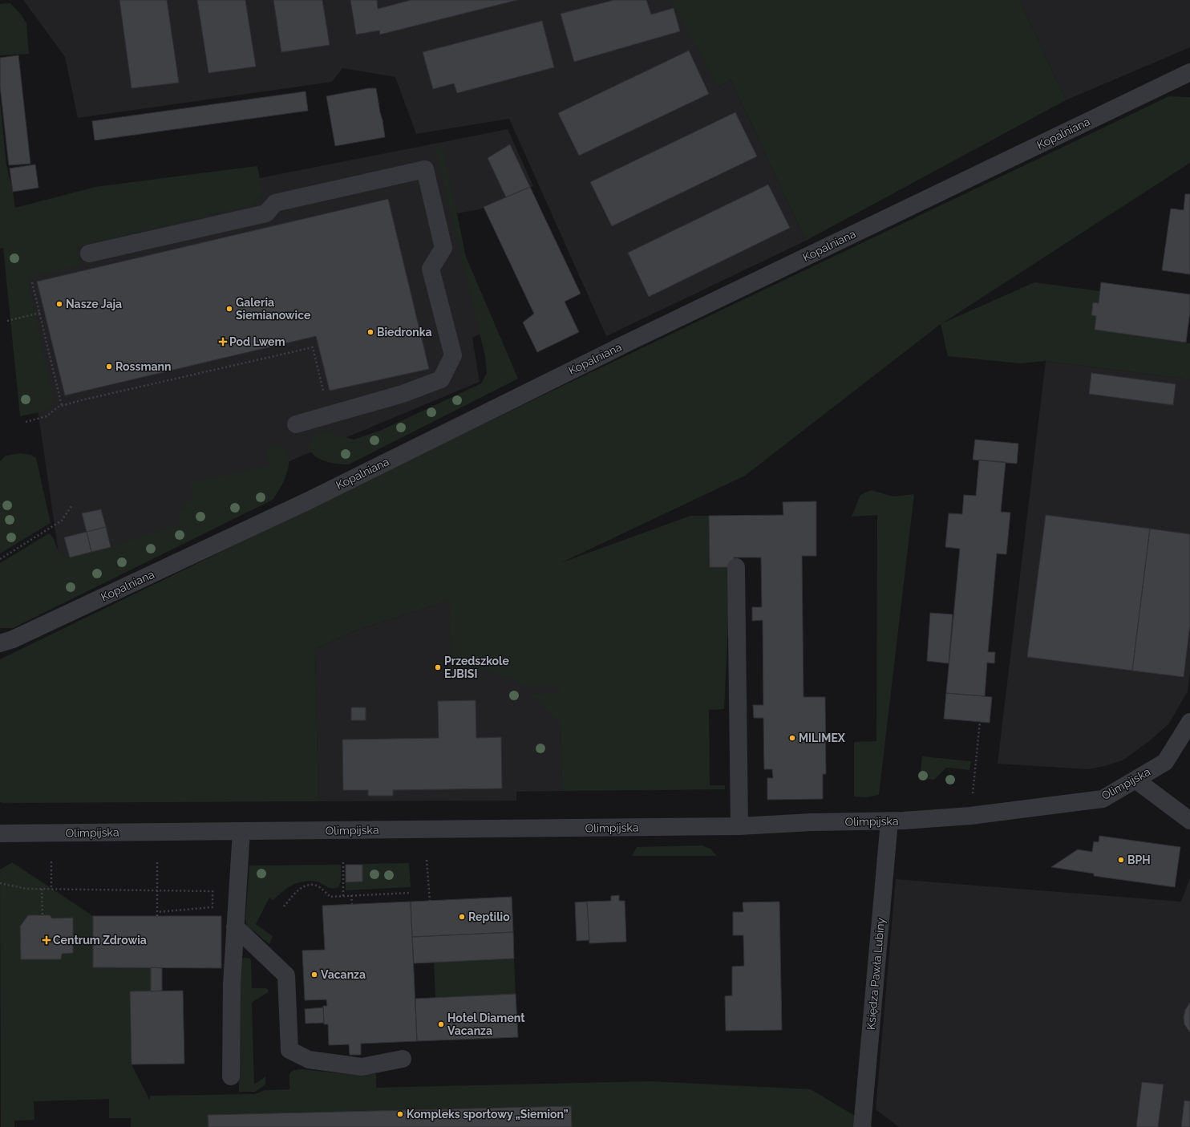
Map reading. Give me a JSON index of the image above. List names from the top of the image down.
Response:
{
  "streets": {
    "street": ["Kopalniana", "Olimpijska", "Księdza Pawła Lubiny"]
  },
  "crossings": [
    ["Olimpijska", "Księdza Pawła Lubiny"]
  ],
  "places": {
    "other": [
      "Nasze Jaja",
      "Galeria Siemianowice",
      "Biedronka",
      "Rossmann",
      "Przedszkole EJBISI",
      "MILIMEX",
      "BPH",
      "Reptilio",
      "Vacanza",
      "Hotel Diament Vacanza",
      "Kompleks sportowy „Siemion”"
    ],
    "health": ["Pod Lwem", "Centrum Zdrowia"]
  }
}
